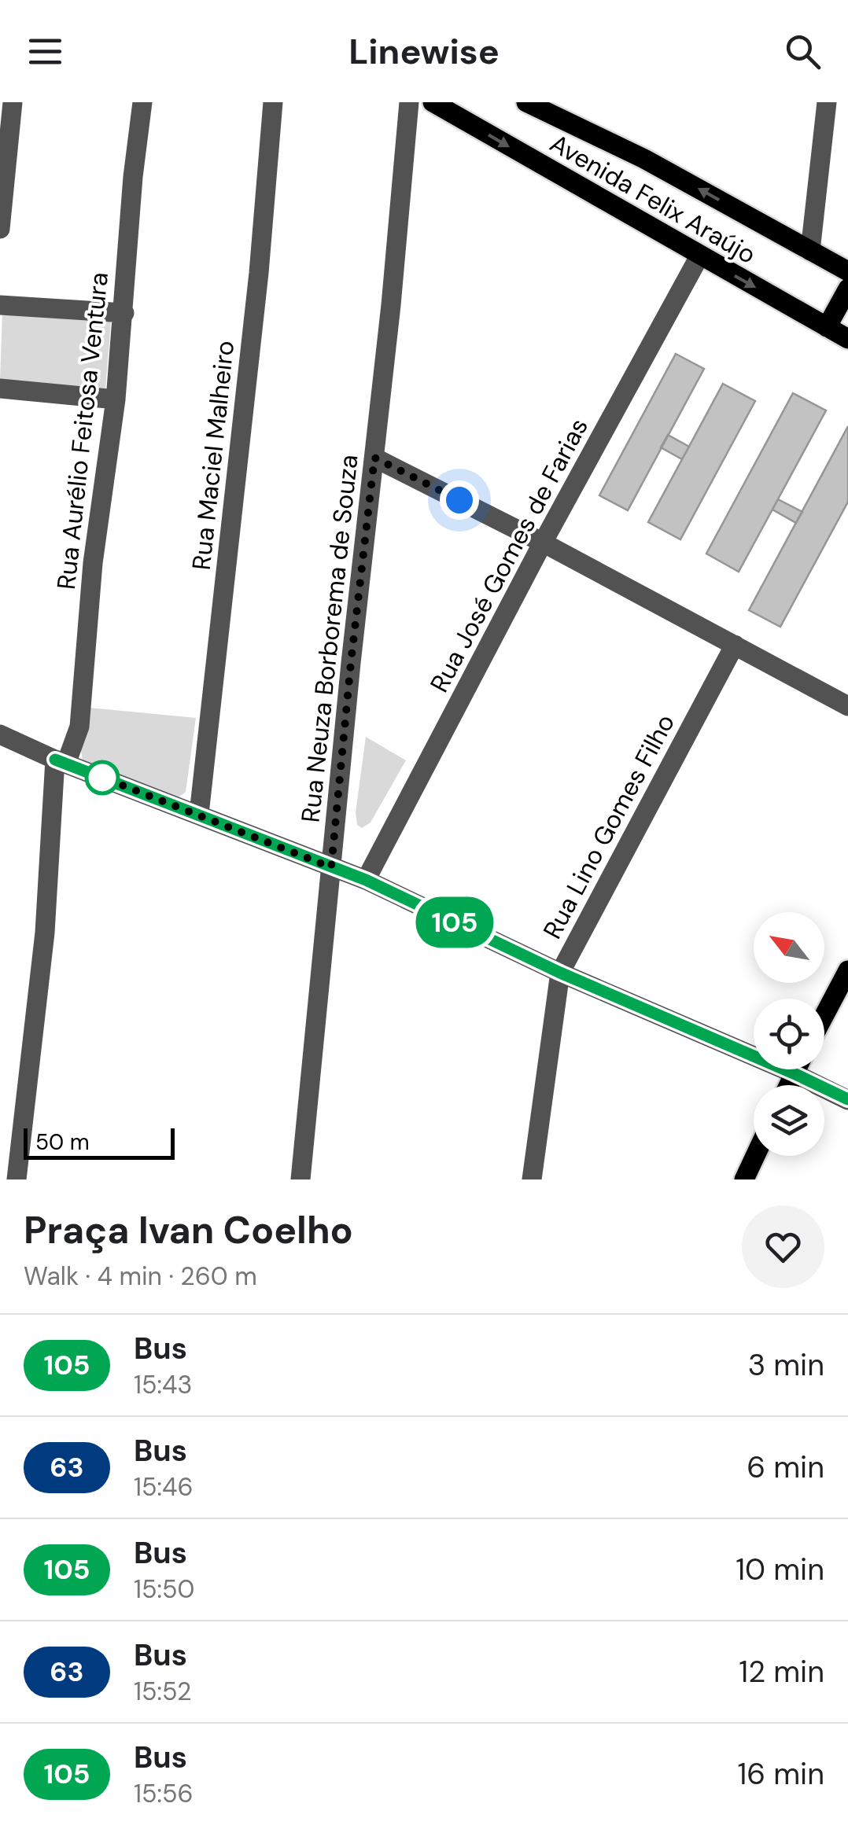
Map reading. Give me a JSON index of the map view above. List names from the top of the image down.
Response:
{
  "streets": {
    "main road": ["Avenida Felix Araújo"],
    "street": [
      "Rua Aurélio Feitosa Ventura",
      "Rua Maciel Malheiro",
      "Rua José Gomes de Farias",
      "Rua Neuza Borborema de Souza",
      "Rua Lino Gomes Filho"
    ]
  },
  "crossings": [
    ["Avenida Felix Araújo", "Rua José Gomes de Farias"]
  ],
  "lines": ["bus line 105"],
  "scale_bar": "50 m",
  "north": "top left",
  "page": {
    "header": "Linewise",
    "on_map": "105",
    "scale": "50 m",
    "heading": ["Praça Ivan Coelho", "Walk · 4 min · 260 m"],
    "list": [
      {
        "mark": "105",
        "name": "Bus",
        "note": "15:43",
        "value": "3 min"
      },
      {
        "mark": "63",
        "name": "Bus",
        "note": "15:46",
        "value": "6 min"
      },
      {
        "mark": "105",
        "name": "Bus",
        "note": "15:50",
        "value": "10 min"
      },
      {
        "mark": "63",
        "name": "Bus",
        "note": "15:52",
        "value": "12 min"
      },
      {
        "mark": "105",
        "name": "Bus",
        "note": "15:56",
        "value": "16 min"
      }
    ]
  }
}
